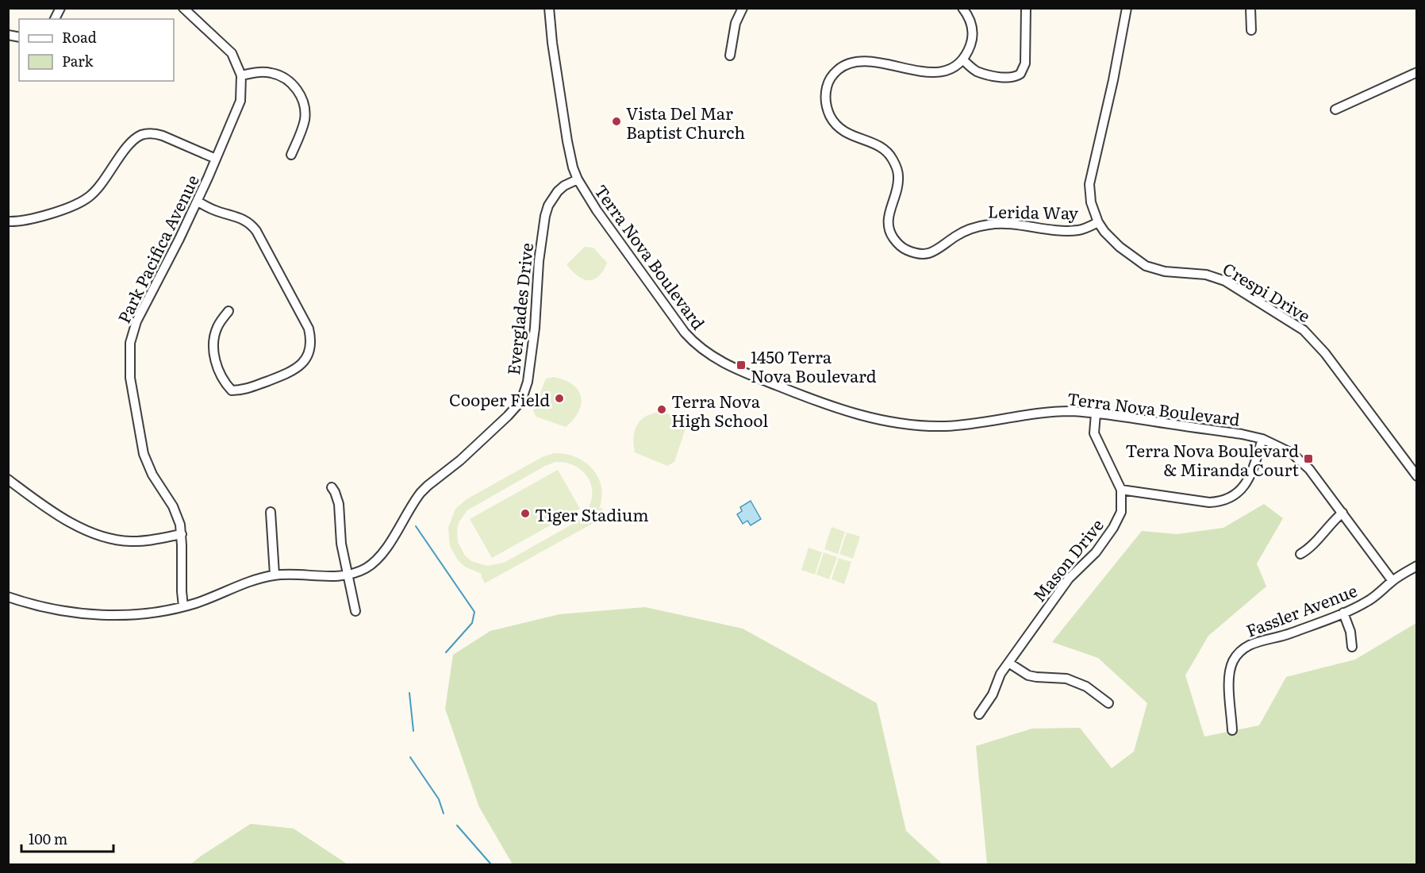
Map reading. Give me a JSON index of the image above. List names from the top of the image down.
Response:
{
  "streets": {
    "street": [
      "Lerida Way",
      "Park Pacifica Avenue",
      "Terra Nova Boulevard",
      "Crespi Drive",
      "Everglades Drive",
      "Mason Drive",
      "Fassler Avenue"
    ]
  },
  "crossings": [
    ["Lerida Way", "Crespi Drive"],
    ["Park Pacifica Avenue", "Everglades Drive"],
    ["Terra Nova Boulevard", "Everglades Drive"],
    ["Terra Nova Boulevard", "Mason Drive"],
    ["Terra Nova Boulevard", "Fassler Avenue"]
  ],
  "places": {
    "other": [
      "Vista Del Mar Baptist Church",
      "Cooper Field",
      "Terra Nova High School",
      "Tiger Stadium"
    ],
    "transit": ["1450 Terra Nova Boulevard", "Terra Nova Boulevard & Miranda Court"]
  },
  "legend": ["Road", "Park"],
  "scale_bar": "100 m"
}
